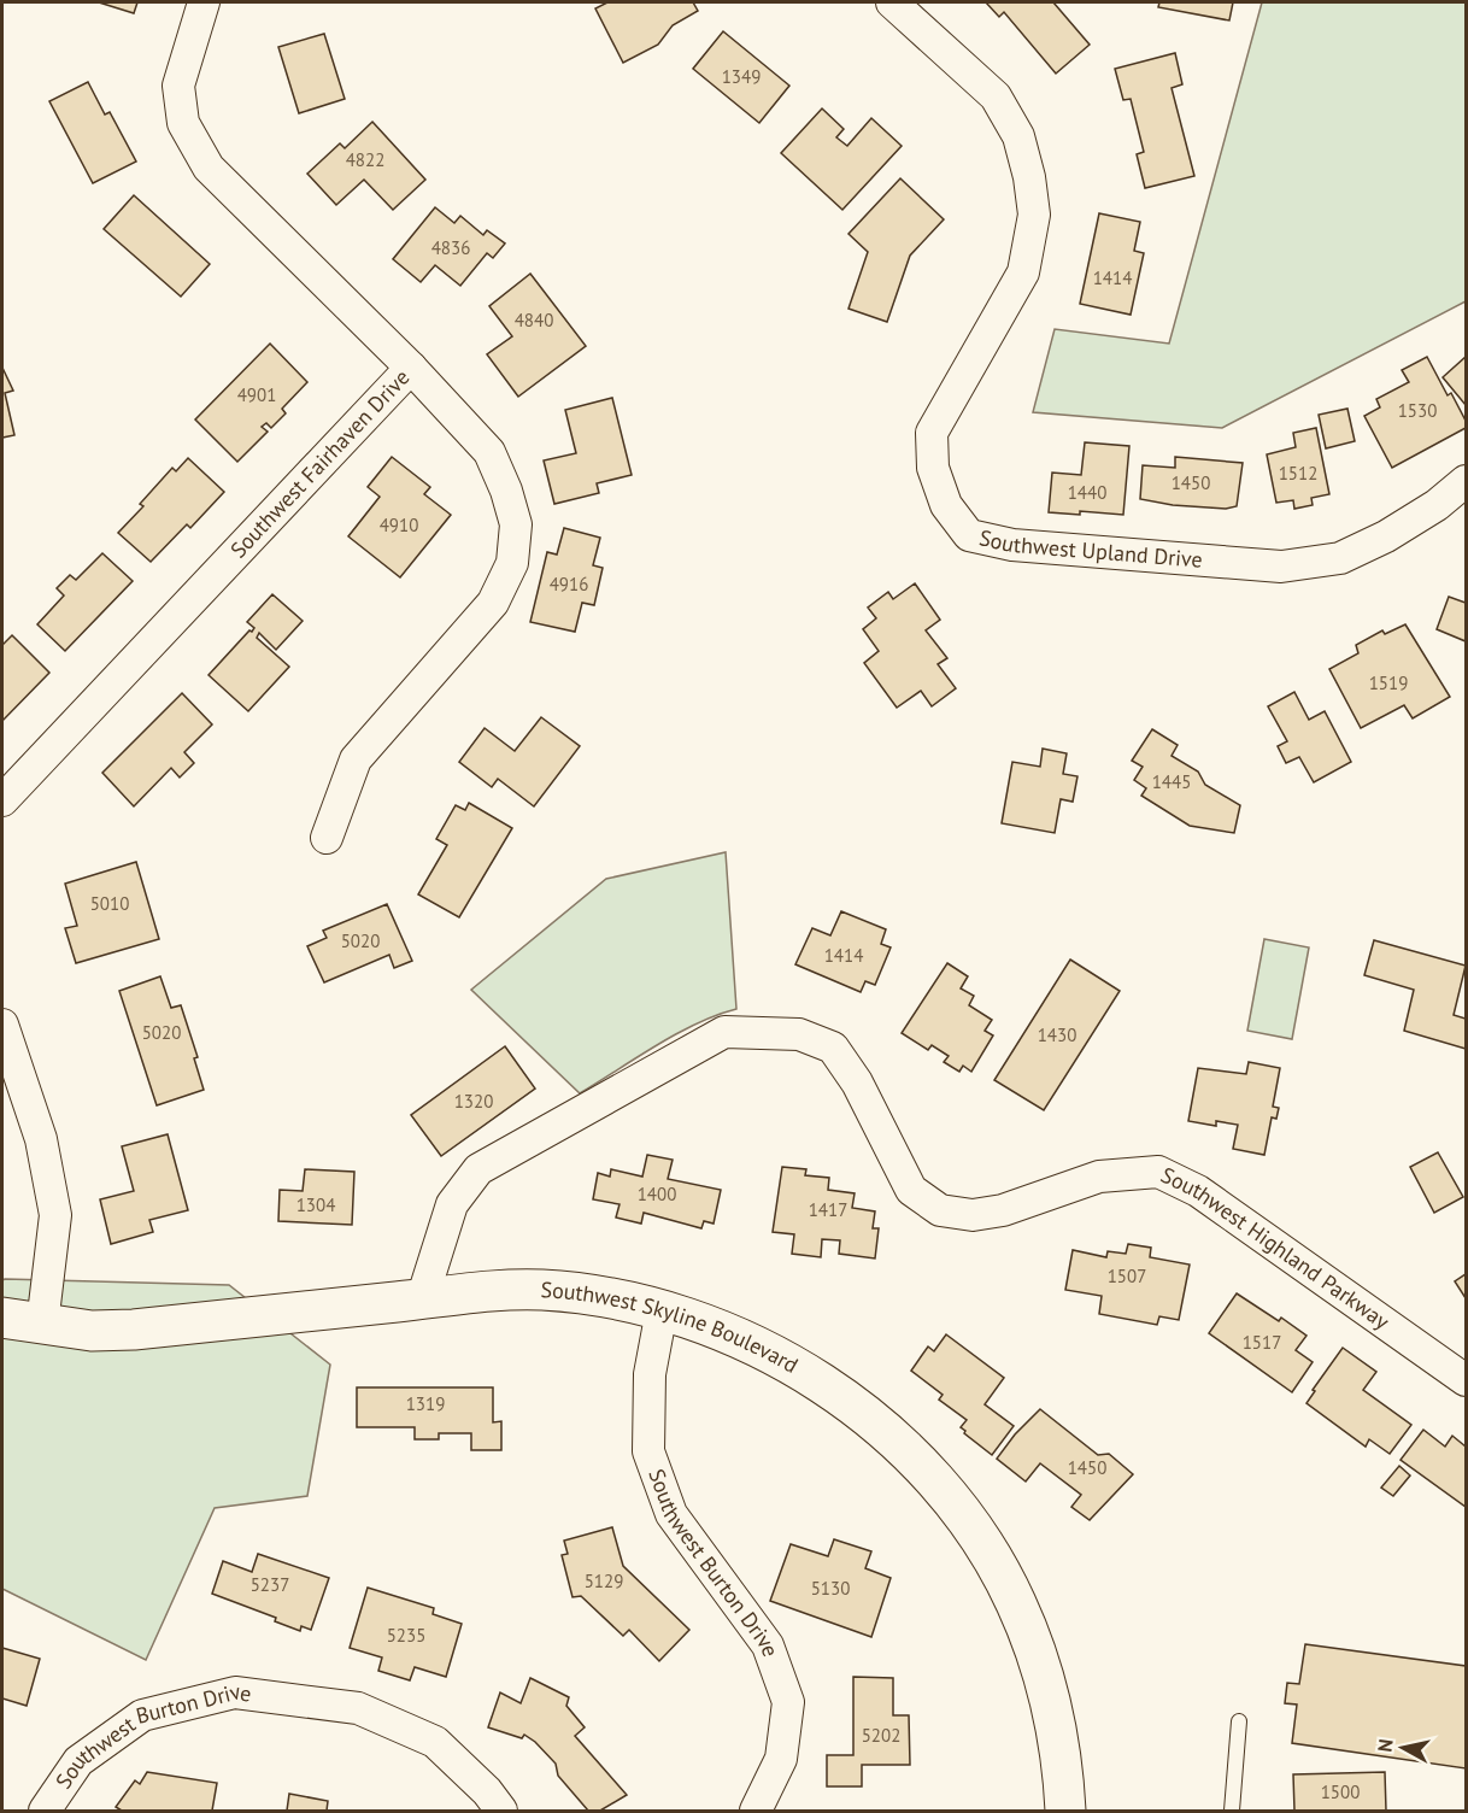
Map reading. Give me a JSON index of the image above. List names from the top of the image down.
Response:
{
  "streets": {
    "main road": ["Southwest Skyline Boulevard"],
    "street": [
      "Southwest Fairhaven Drive",
      "Southwest Upland Drive",
      "Southwest Highland Parkway",
      "Southwest Burton Drive"
    ]
  },
  "crossings": [
    ["Southwest Highland Parkway", "Southwest Skyline Boulevard"],
    ["Southwest Skyline Boulevard", "Southwest Burton Drive"]
  ],
  "house_numbers": [
    "1349",
    "4822",
    "4836",
    "1414",
    "4840",
    "4901",
    "1530",
    "1512",
    "1450",
    "1440",
    "4910",
    "4916",
    "1519",
    "1445",
    "5010",
    "5020",
    "1414",
    "5020",
    "1430",
    "1320",
    "1400",
    "1304",
    "1417",
    "1507",
    "1517",
    "1319",
    "1450",
    "5129",
    "5237",
    "5130",
    "5235",
    "5202",
    "1500"
  ],
  "north": "left"
}
